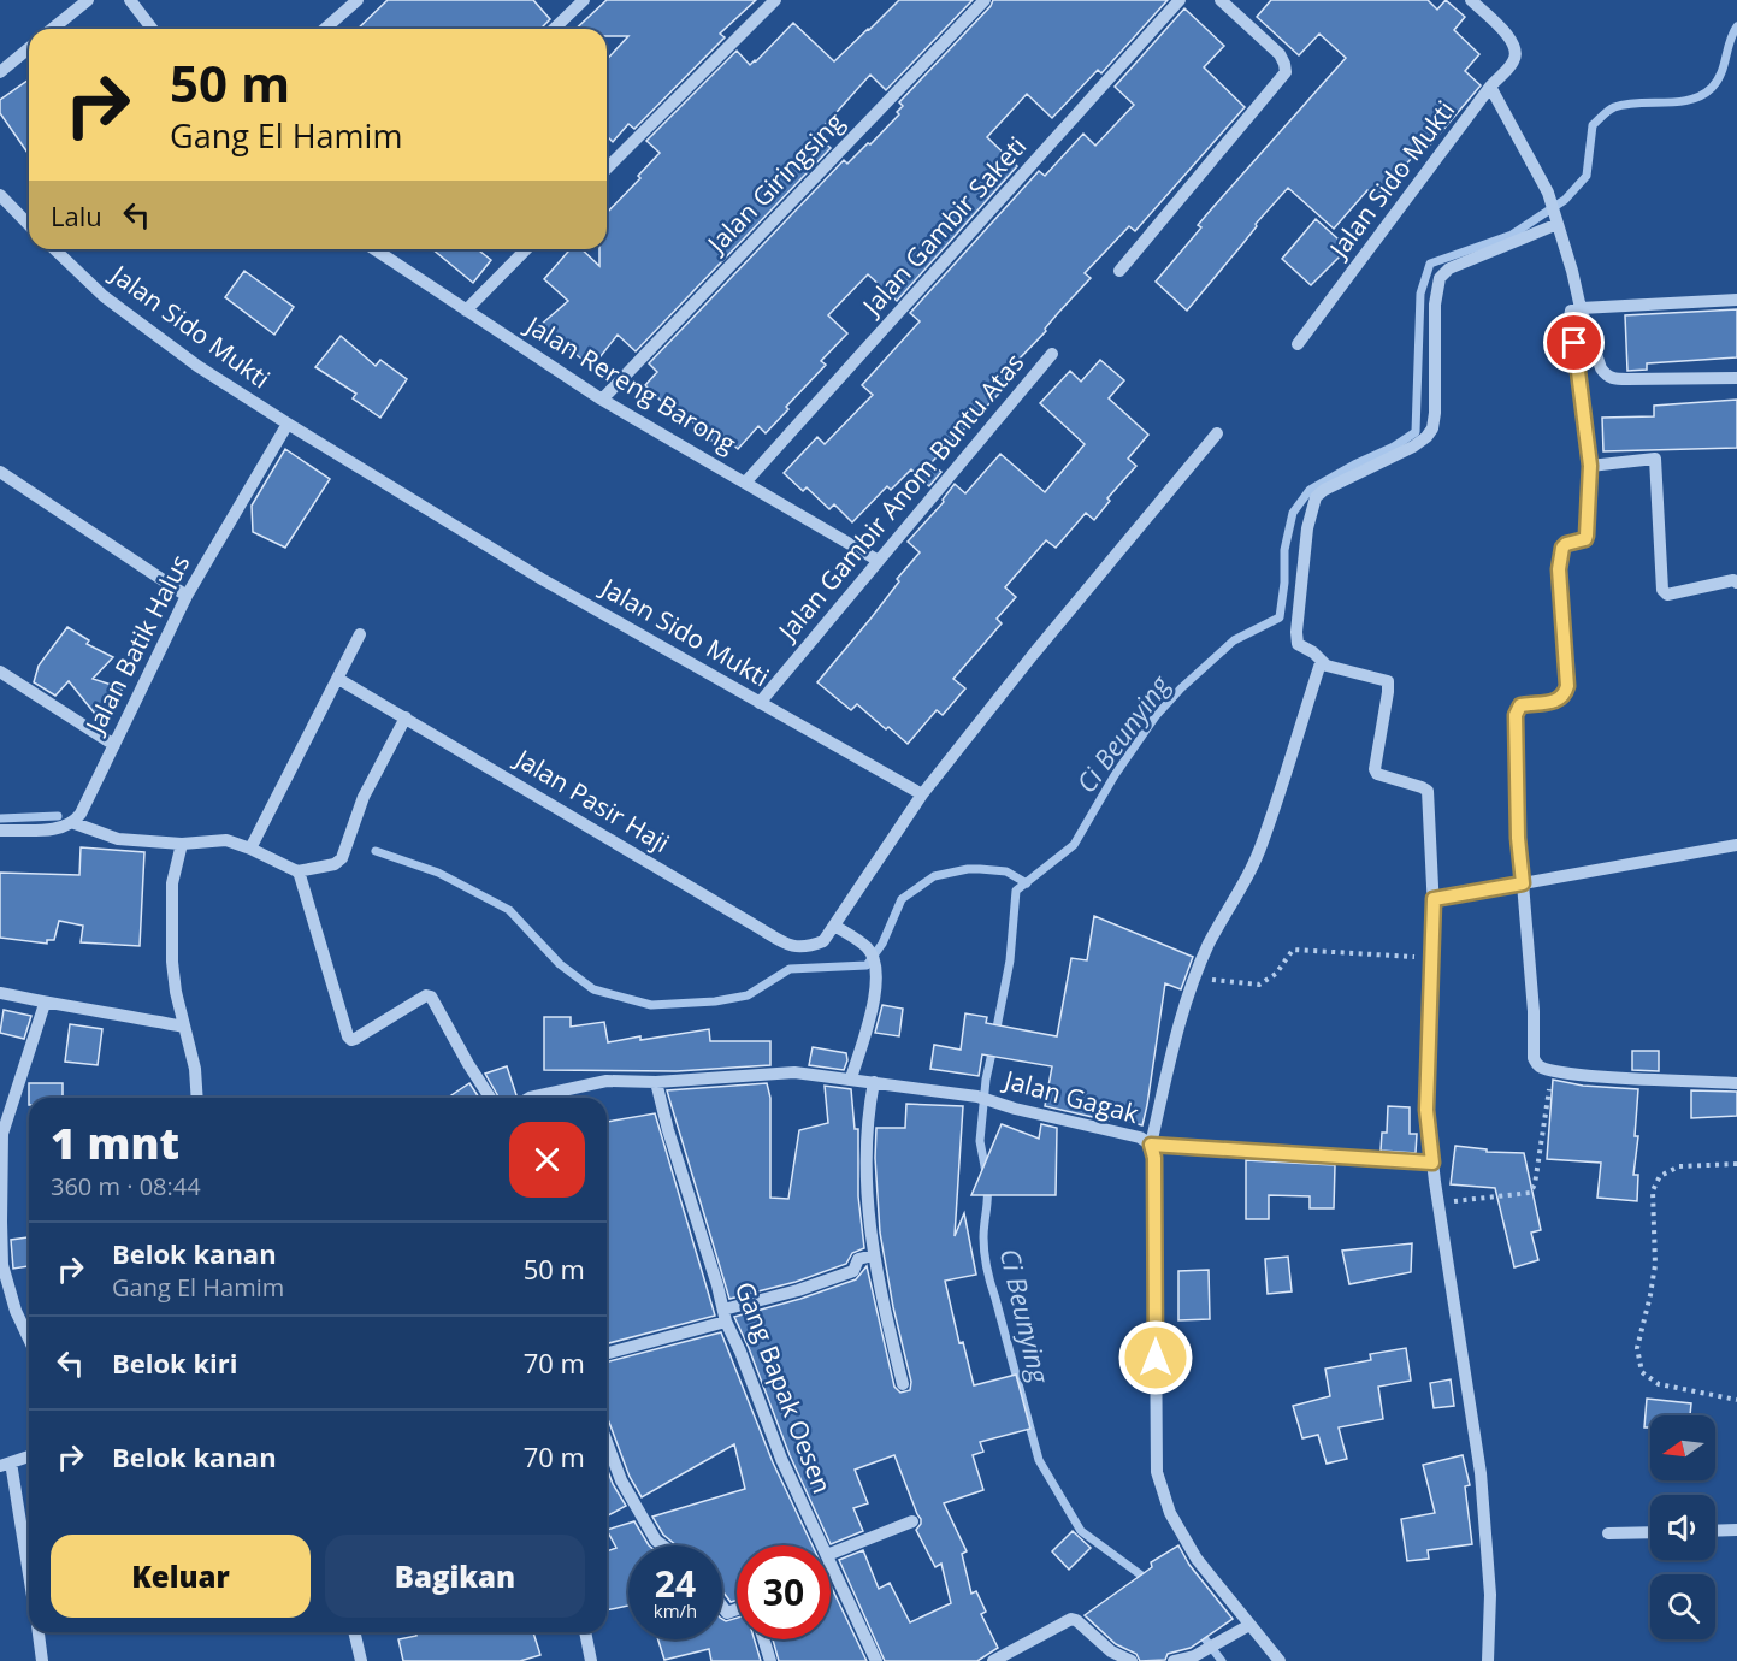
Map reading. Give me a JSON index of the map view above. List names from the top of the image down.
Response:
{
  "streets": {
    "street": [
      "Jalan Sido Mukti",
      "Jalan Giringsing",
      "Jalan Gambir Saketi",
      "Jalan Rereng Barong",
      "Jalan Gambir Anom Buntu Atas",
      "Jalan Batik Halus",
      "Jalan Pasir Haji",
      "Jalan Gagak",
      "Gang Bapak Oesen"
    ]
  },
  "crossings": [
    ["Jalan Sido Mukti", "Jalan Gambir Anom Buntu Atas"],
    ["Jalan Sido Mukti", "Jalan Batik Halus"],
    ["Jalan Sido Mukti", "Jalan Pasir Haji"],
    ["Jalan Giringsing", "Jalan Rereng Barong"],
    ["Jalan Gambir Saketi", "Jalan Rereng Barong"],
    ["Jalan Rereng Barong", "Jalan Gambir Anom Buntu Atas"],
    ["Jalan Gagak", "Gang Bapak Oesen"]
  ],
  "water": ["Ci Beunying"],
  "north": "left",
  "page": {
    "turn": ["50 m", "Gang El Hamim"],
    "then": "Lalu",
    "heading": ["1 mnt", "360 m · 08:44"],
    "list": [
      {
        "name": "Belok kanan",
        "note": "Gang El Hamim",
        "value": "50 m"
      },
      {
        "name": "Belok kiri",
        "value": "70 m"
      },
      {
        "name": "Belok kanan",
        "value": "70 m"
      }
    ],
    "buttons": ["Keluar", "Bagikan"],
    "speed": "24 km/h",
    "limit": "30"
  }
}
